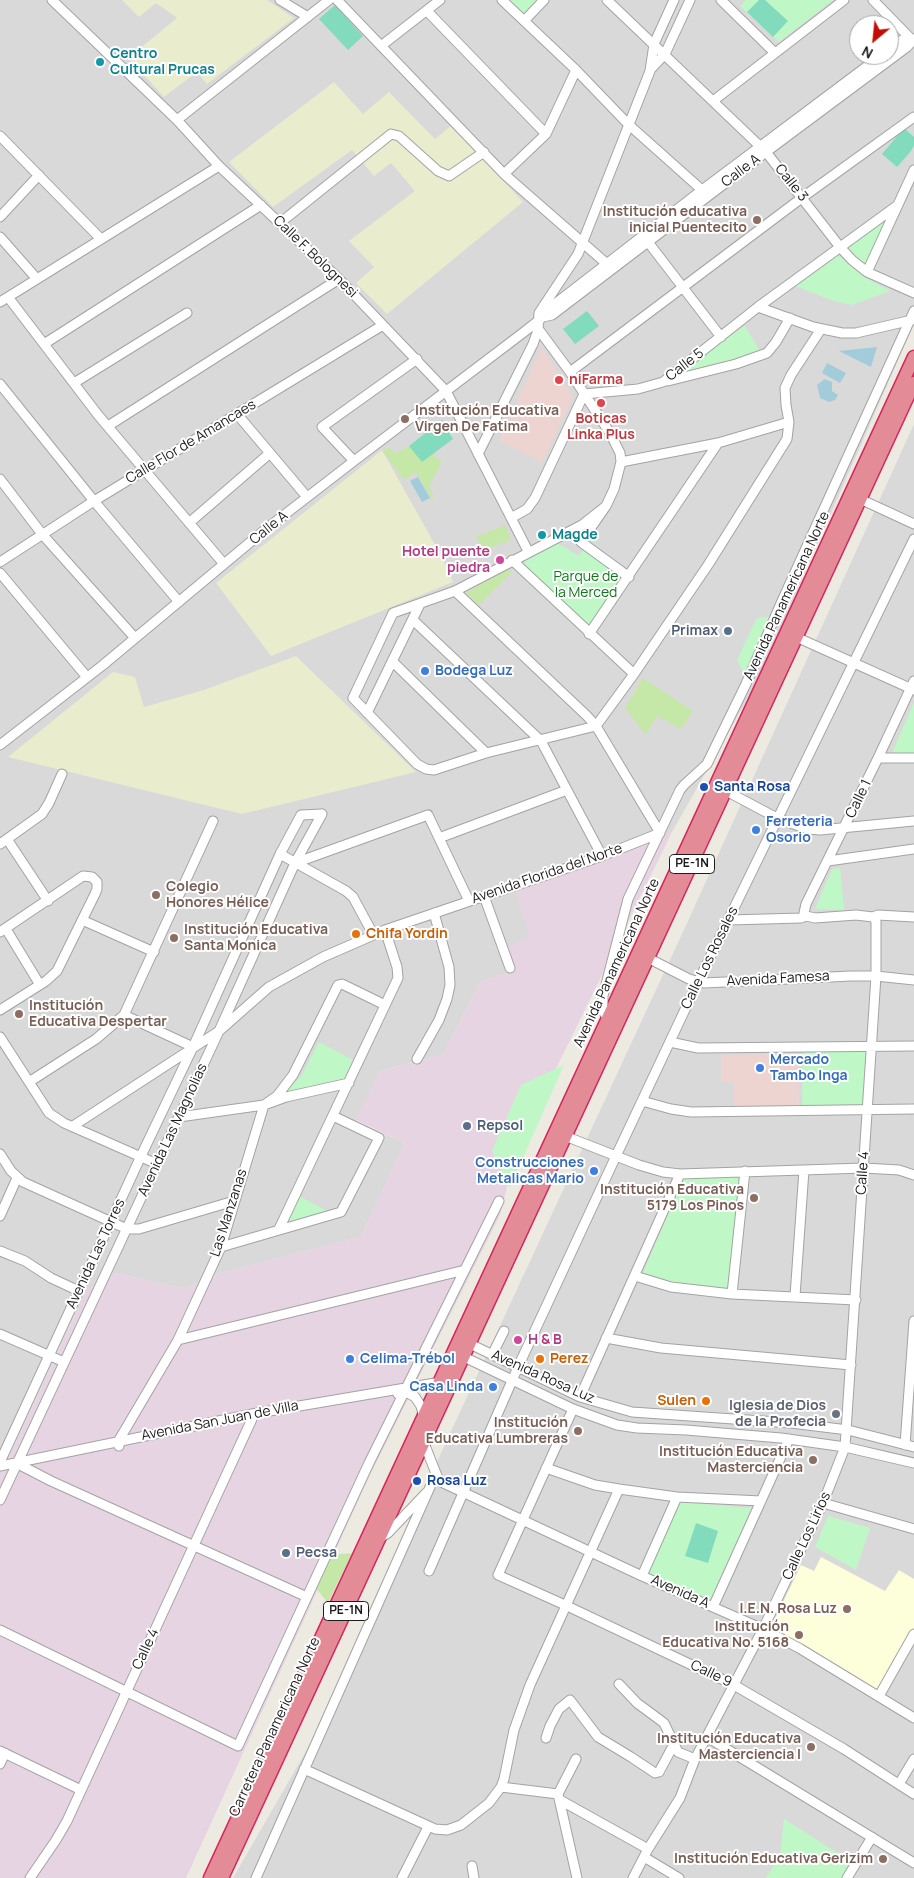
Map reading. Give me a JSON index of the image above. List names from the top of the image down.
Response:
{
  "streets": {
    "highway": ["Avenida Panamericana Norte", "PE-1N", "Carretera Panamericana Norte"],
    "street": [
      "Calle A",
      "Calle 3",
      "Calle F. Bolognesi",
      "Calle 5",
      "Calle Flor de Amancaes",
      "Calle 1",
      "Avenida Florida del Norte",
      "Calle Los Rosales",
      "Avenida Famesa",
      "Avenida Las Magnolias",
      "Calle 4",
      "Las Manzanas",
      "Avenida Las Torres",
      "Avenida Rosa Luz",
      "Avenida San Juan de Villa",
      "Calle Los Lirios",
      "Avenida A",
      "Calle 9"
    ]
  },
  "crossings": [
    ["Calle A", "Calle 3"],
    ["Calle A", "Calle F. Bolognesi"],
    ["Calle 3", "Calle 5"],
    ["Calle F. Bolognesi", "Calle Flor de Amancaes"],
    ["Avenida Panamericana Norte", "Avenida Famesa"],
    ["Avenida Panamericana Norte", "Avenida Rosa Luz"],
    ["Avenida Panamericana Norte", "Avenida San Juan de Villa"],
    ["Avenida Panamericana Norte", "Carretera Panamericana Norte"],
    ["Avenida Florida del Norte", "Avenida Las Magnolias"],
    ["Calle Los Rosales", "Avenida Famesa"],
    ["Calle Los Rosales", "Avenida Rosa Luz"],
    ["Calle Los Rosales", "Avenida A"],
    ["Avenida Famesa", "Calle 4"],
    ["Avenida Las Magnolias", "Avenida Las Torres"],
    ["Calle 4", "Avenida Rosa Luz"],
    ["Calle 4", "Avenida San Juan de Villa"],
    ["Calle 4", "Calle Los Lirios"],
    ["Las Manzanas", "Avenida San Juan de Villa"],
    ["Avenida Las Torres", "Avenida San Juan de Villa"],
    ["Avenida Rosa Luz", "Calle Los Lirios"],
    ["Avenida Rosa Luz", "Carretera Panamericana Norte"],
    ["Calle Los Lirios", "Avenida A"],
    ["Calle Los Lirios", "Calle 9"],
    ["Avenida A", "Calle 9"]
  ],
  "parks": ["Parque de la Merced"],
  "places": [
    "Centro Cultural Prucas",
    "Institución educativa inicial Puentecito",
    "niFarma",
    "Boticas Linka Plus",
    "Institución Educativa Virgen De Fatima",
    "Magde",
    "Hotel puente piedra",
    "Primax",
    "Bodega Luz",
    "Santa Rosa",
    "Ferreteria Osorio",
    "Colegio Honores Hélice",
    "Chifa Yordin",
    "Institución Educativa Santa Monica",
    "Institución Educativa Despertar",
    "Mercado Tambo Inga",
    "Repsol",
    "Construcciones Metalicas Mario",
    "Institución Educativa 5179 Los Pinos",
    "H & B",
    "Celima-Trébol",
    "Perez",
    "Casa Linda",
    "Sulen",
    "Iglesia de Dios de la Profecia",
    "Institución Educativa Lumbreras",
    "Institución Educativa Masterciencia",
    "Rosa Luz",
    "Pecsa",
    "I.E.N. Rosa Luz",
    "Institución Educativa No. 5168",
    "Institución Educativa Masterciencia I",
    "Institución Educativa Gerizim"
  ],
  "north": "bottom left"
}
